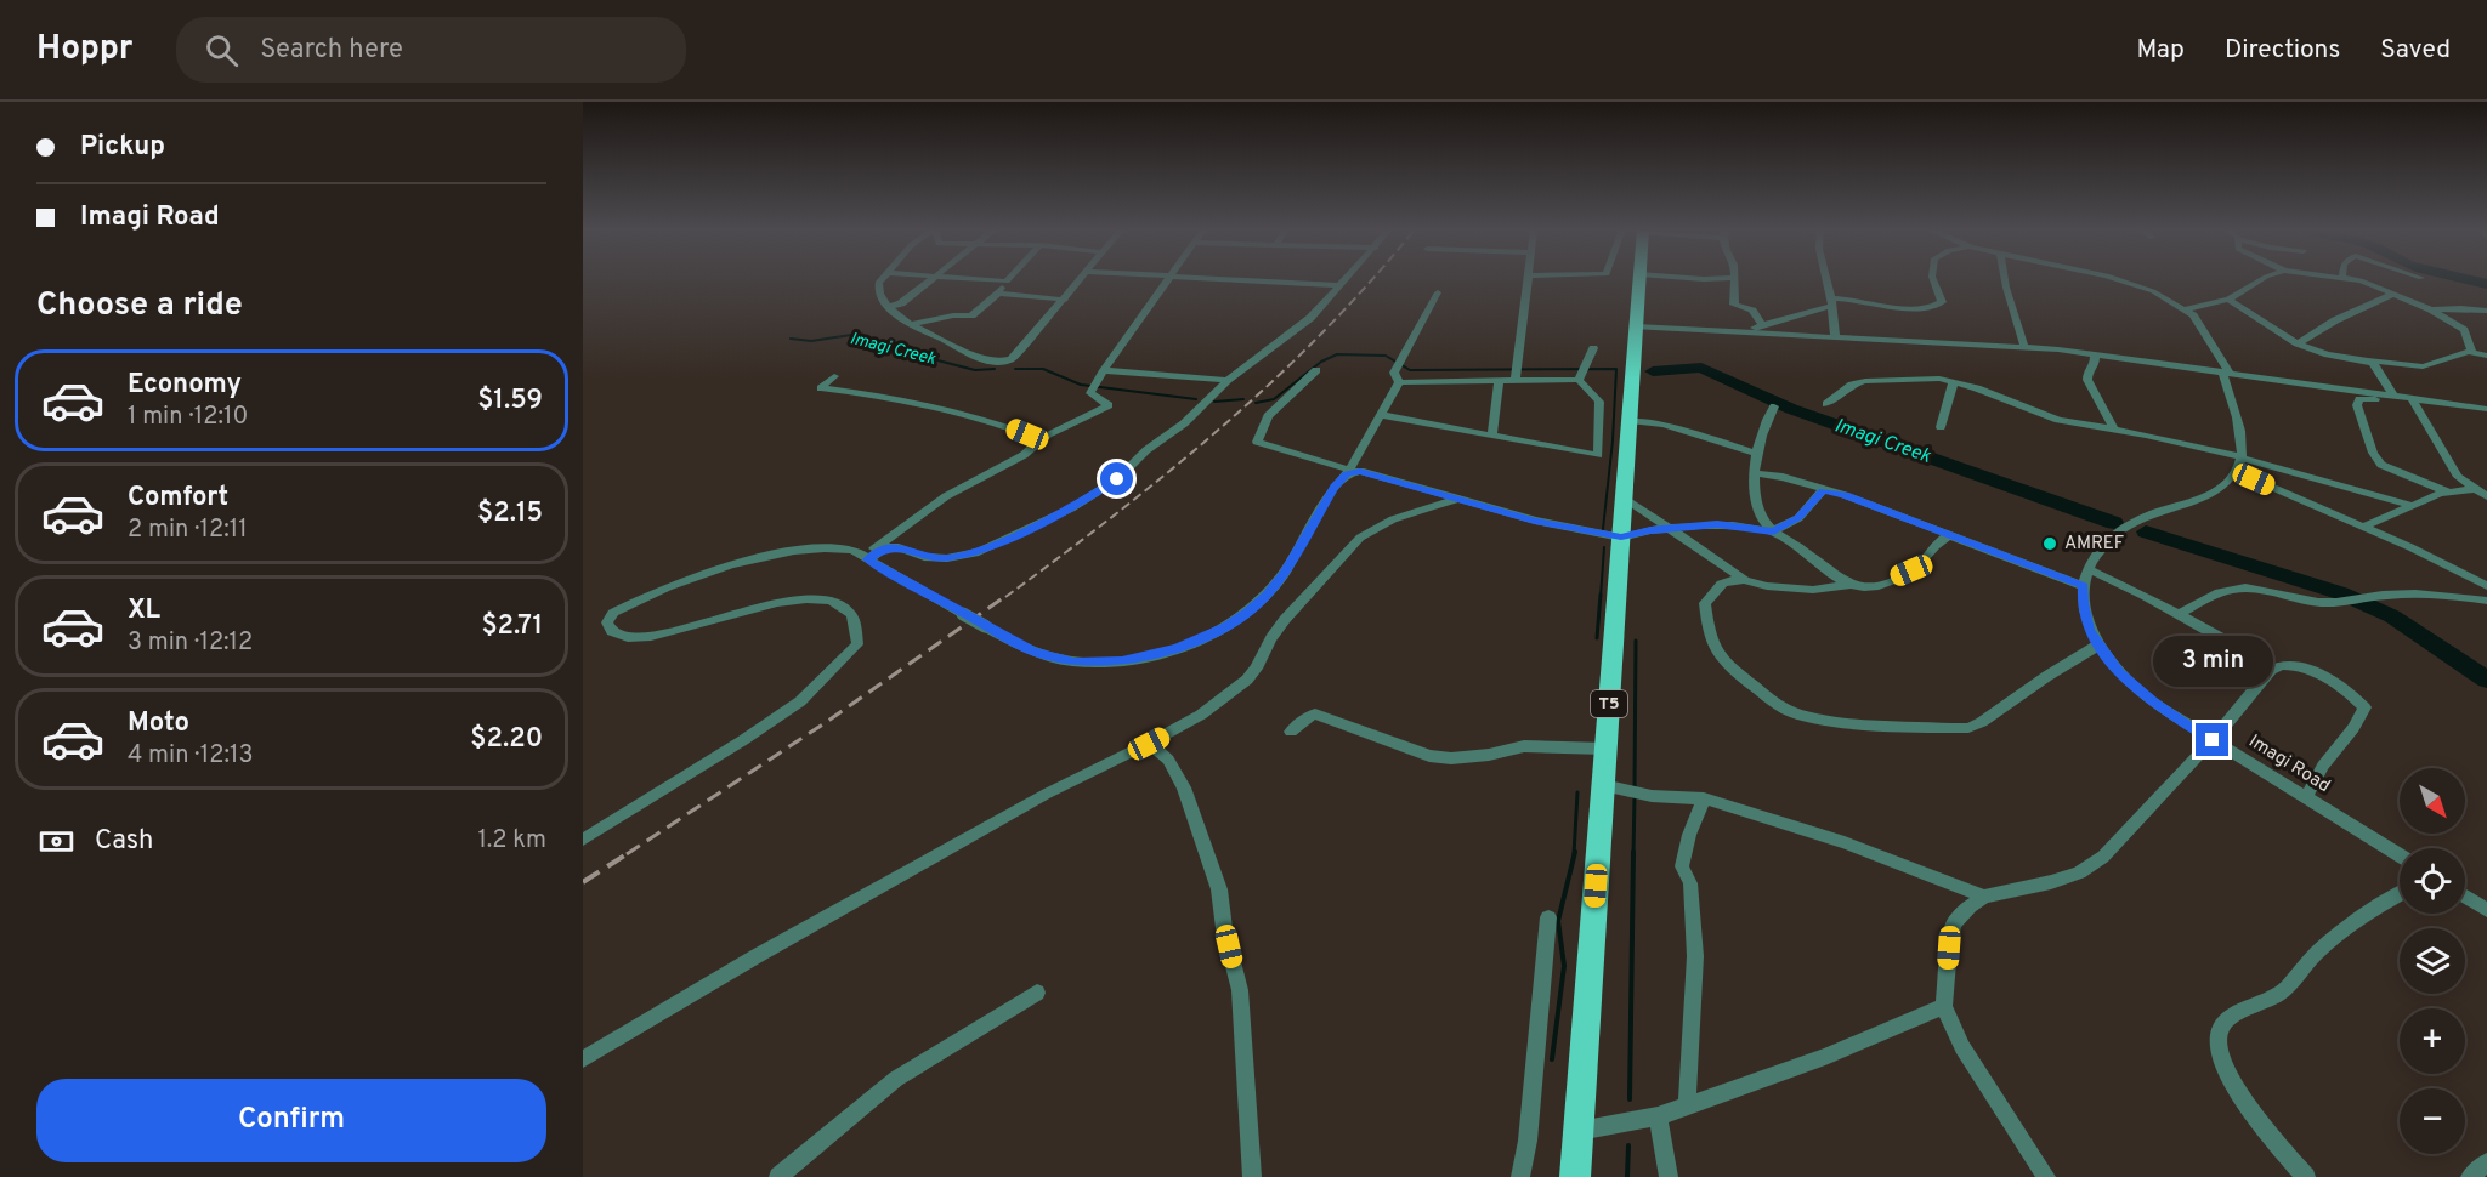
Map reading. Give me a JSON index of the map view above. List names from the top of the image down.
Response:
{
  "streets": {
    "highway": ["T5"],
    "street": ["Imagi Road"]
  },
  "water": ["Imagi Creek"],
  "places": ["AMREF"],
  "north": "bottom right",
  "page": {
    "header": "Hoppr",
    "search": "Search here",
    "nav": ["Map", "Directions", "Saved"],
    "banner": ["Pickup", "Imagi Road"],
    "heading": "Choose a ride",
    "list": [
      {
        "name": "Economy",
        "note": "1 min · 12:10",
        "value": "$1.59"
      },
      {
        "name": "Comfort",
        "note": "2 min · 12:11",
        "value": "$2.15"
      },
      {
        "name": "XL",
        "note": "3 min · 12:12",
        "value": "$2.71"
      },
      {
        "name": "Moto",
        "note": "4 min · 12:13",
        "value": "$2.20"
      }
    ],
    "bubble": "3 min",
    "map_buttons": ["+", "−"],
    "pay": ["Cash", "1.2 km"],
    "buttons": "Confirm"
  }
}
